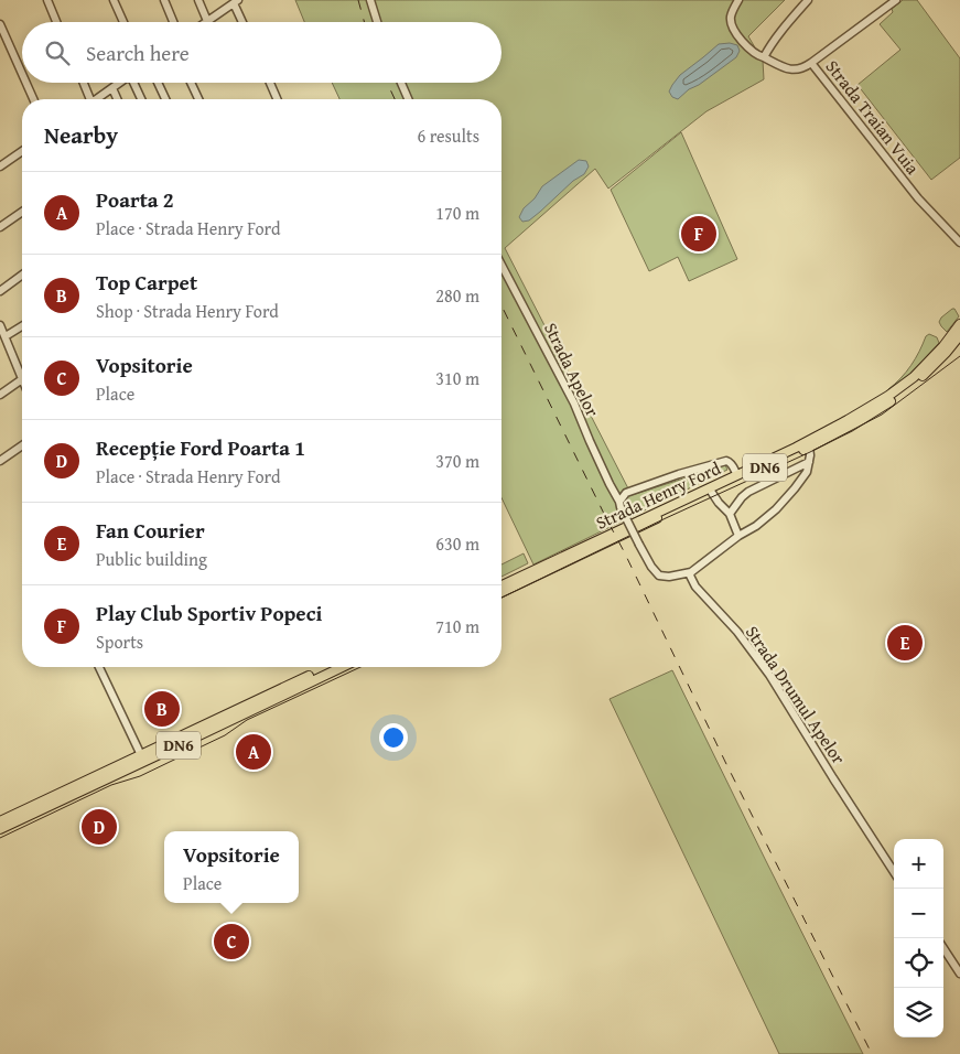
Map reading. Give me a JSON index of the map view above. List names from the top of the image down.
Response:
{
  "streets": {
    "main road": ["DN6", "Strada Henry Ford"],
    "street": ["Strada Traian Vuia", "Strada Apelor", "Strada Drumul Apelor"]
  },
  "crossings": [
    ["Strada Apelor", "Strada Drumul Apelor"]
  ],
  "page": {
    "search": "Search here",
    "heading": ["Nearby", "6 results"],
    "list": [
      {
        "mark": "A",
        "name": "Poarta 2",
        "note": "Place · Strada Henry Ford",
        "value": "170 m"
      },
      {
        "mark": "B",
        "name": "Top Carpet",
        "note": "Shop · Strada Henry Ford",
        "value": "280 m"
      },
      {
        "mark": "C",
        "name": "Vopsitorie",
        "note": "Place",
        "value": "310 m"
      },
      {
        "mark": "D",
        "name": "Recepție Ford Poarta 1",
        "note": "Place · Strada Henry Ford",
        "value": "370 m"
      },
      {
        "mark": "E",
        "name": "Fan Courier",
        "note": "Public building",
        "value": "630 m"
      },
      {
        "mark": "F",
        "name": "Play Club Sportiv Popeci",
        "note": "Sports",
        "value": "710 m"
      }
    ],
    "pins": [
      "F",
      "E",
      "B",
      "A",
      "D",
      "C"
    ],
    "popup": ["Vopsitorie", "Place"],
    "map_buttons": ["+", "−"]
  }
}
